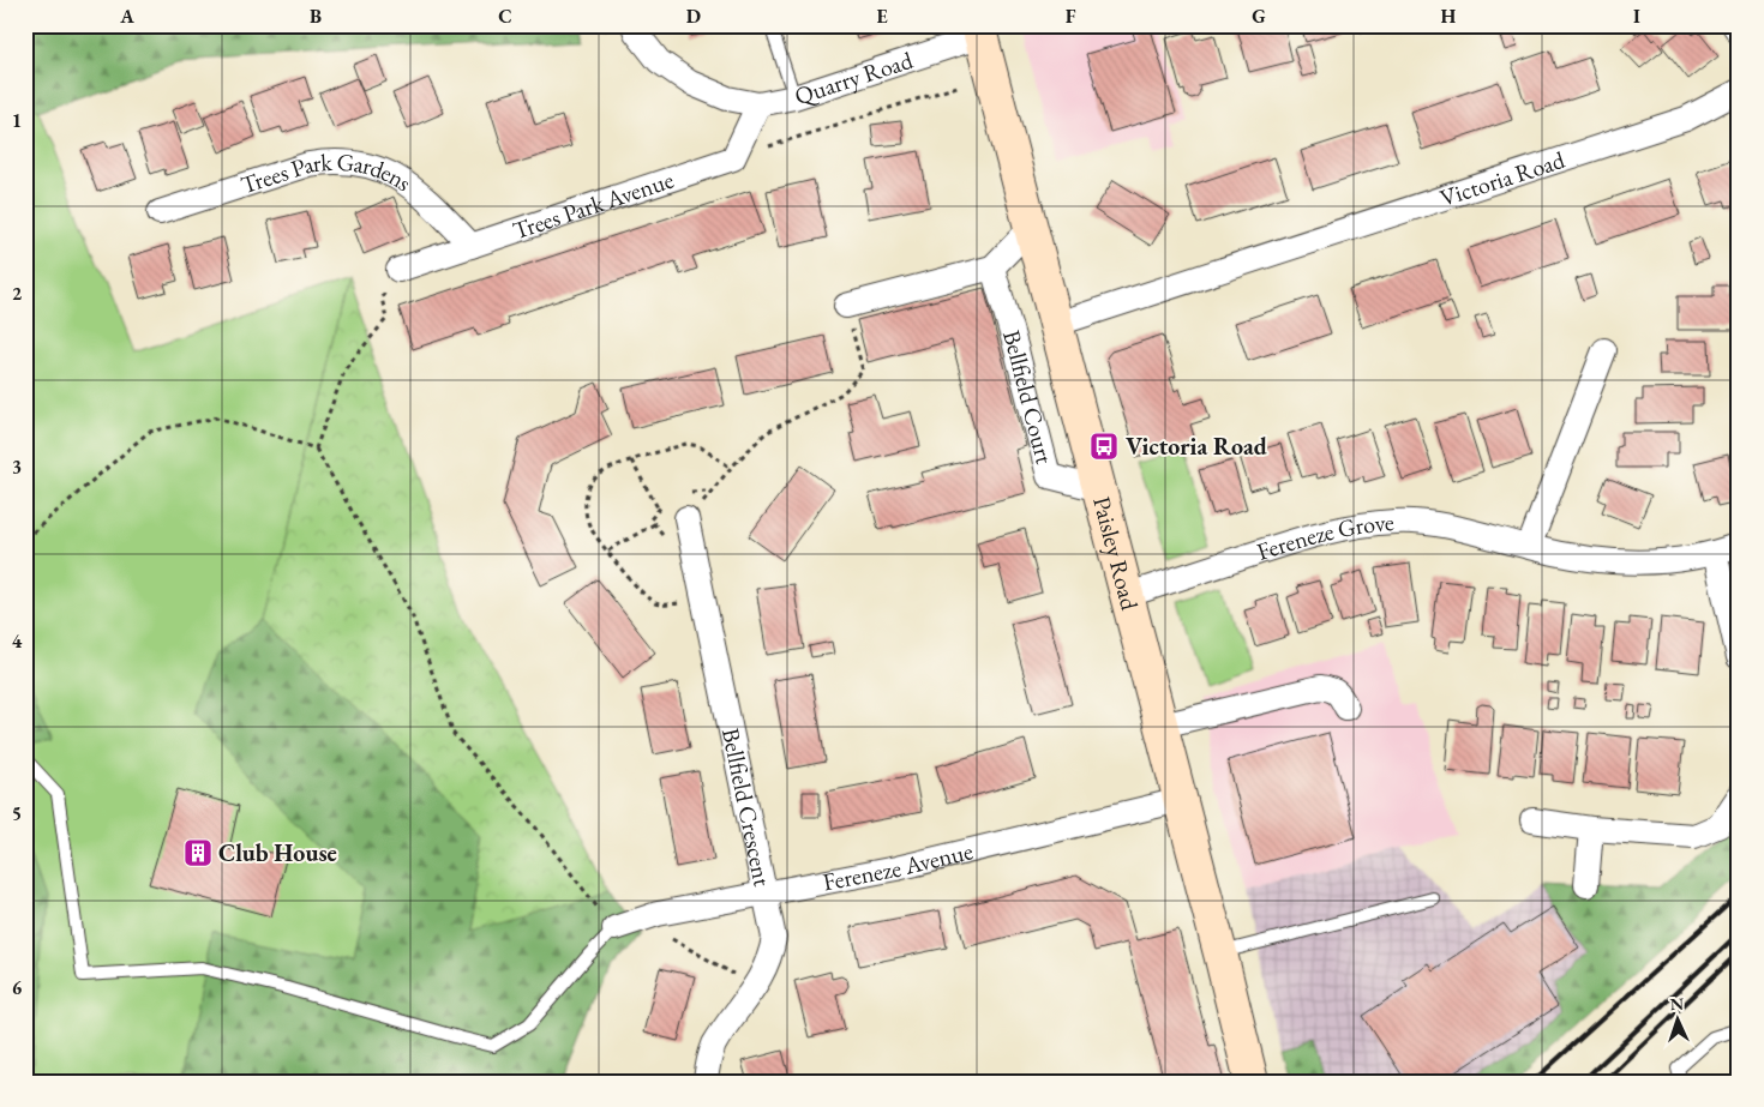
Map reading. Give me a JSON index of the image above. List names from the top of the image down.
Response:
{
  "streets": {
    "main road": ["Paisley Road"],
    "street": [
      "Quarry Road",
      "Victoria Road",
      "Trees Park Gardens",
      "Trees Park Avenue",
      "Bellfield Court",
      "Fereneze Grove",
      "Bellfield Crescent",
      "Fereneze Avenue"
    ]
  },
  "crossings": [
    ["Quarry Road", "Paisley Road"],
    ["Victoria Road", "Paisley Road"],
    ["Trees Park Gardens", "Trees Park Avenue"],
    ["Bellfield Court", "Paisley Road"],
    ["Fereneze Grove", "Paisley Road"],
    ["Paisley Road", "Fereneze Avenue"],
    ["Bellfield Crescent", "Fereneze Avenue"]
  ],
  "places": {
    "bus stop": ["Victoria Road"],
    "building": ["Club House"]
  },
  "north": "top",
  "grid": {
    "columns": [
      "A",
      "B",
      "C",
      "D",
      "E",
      "F",
      "G",
      "H",
      "I"
    ],
    "rows": [
      "1",
      "2",
      "3",
      "4",
      "5",
      "6"
    ]
  }
}
